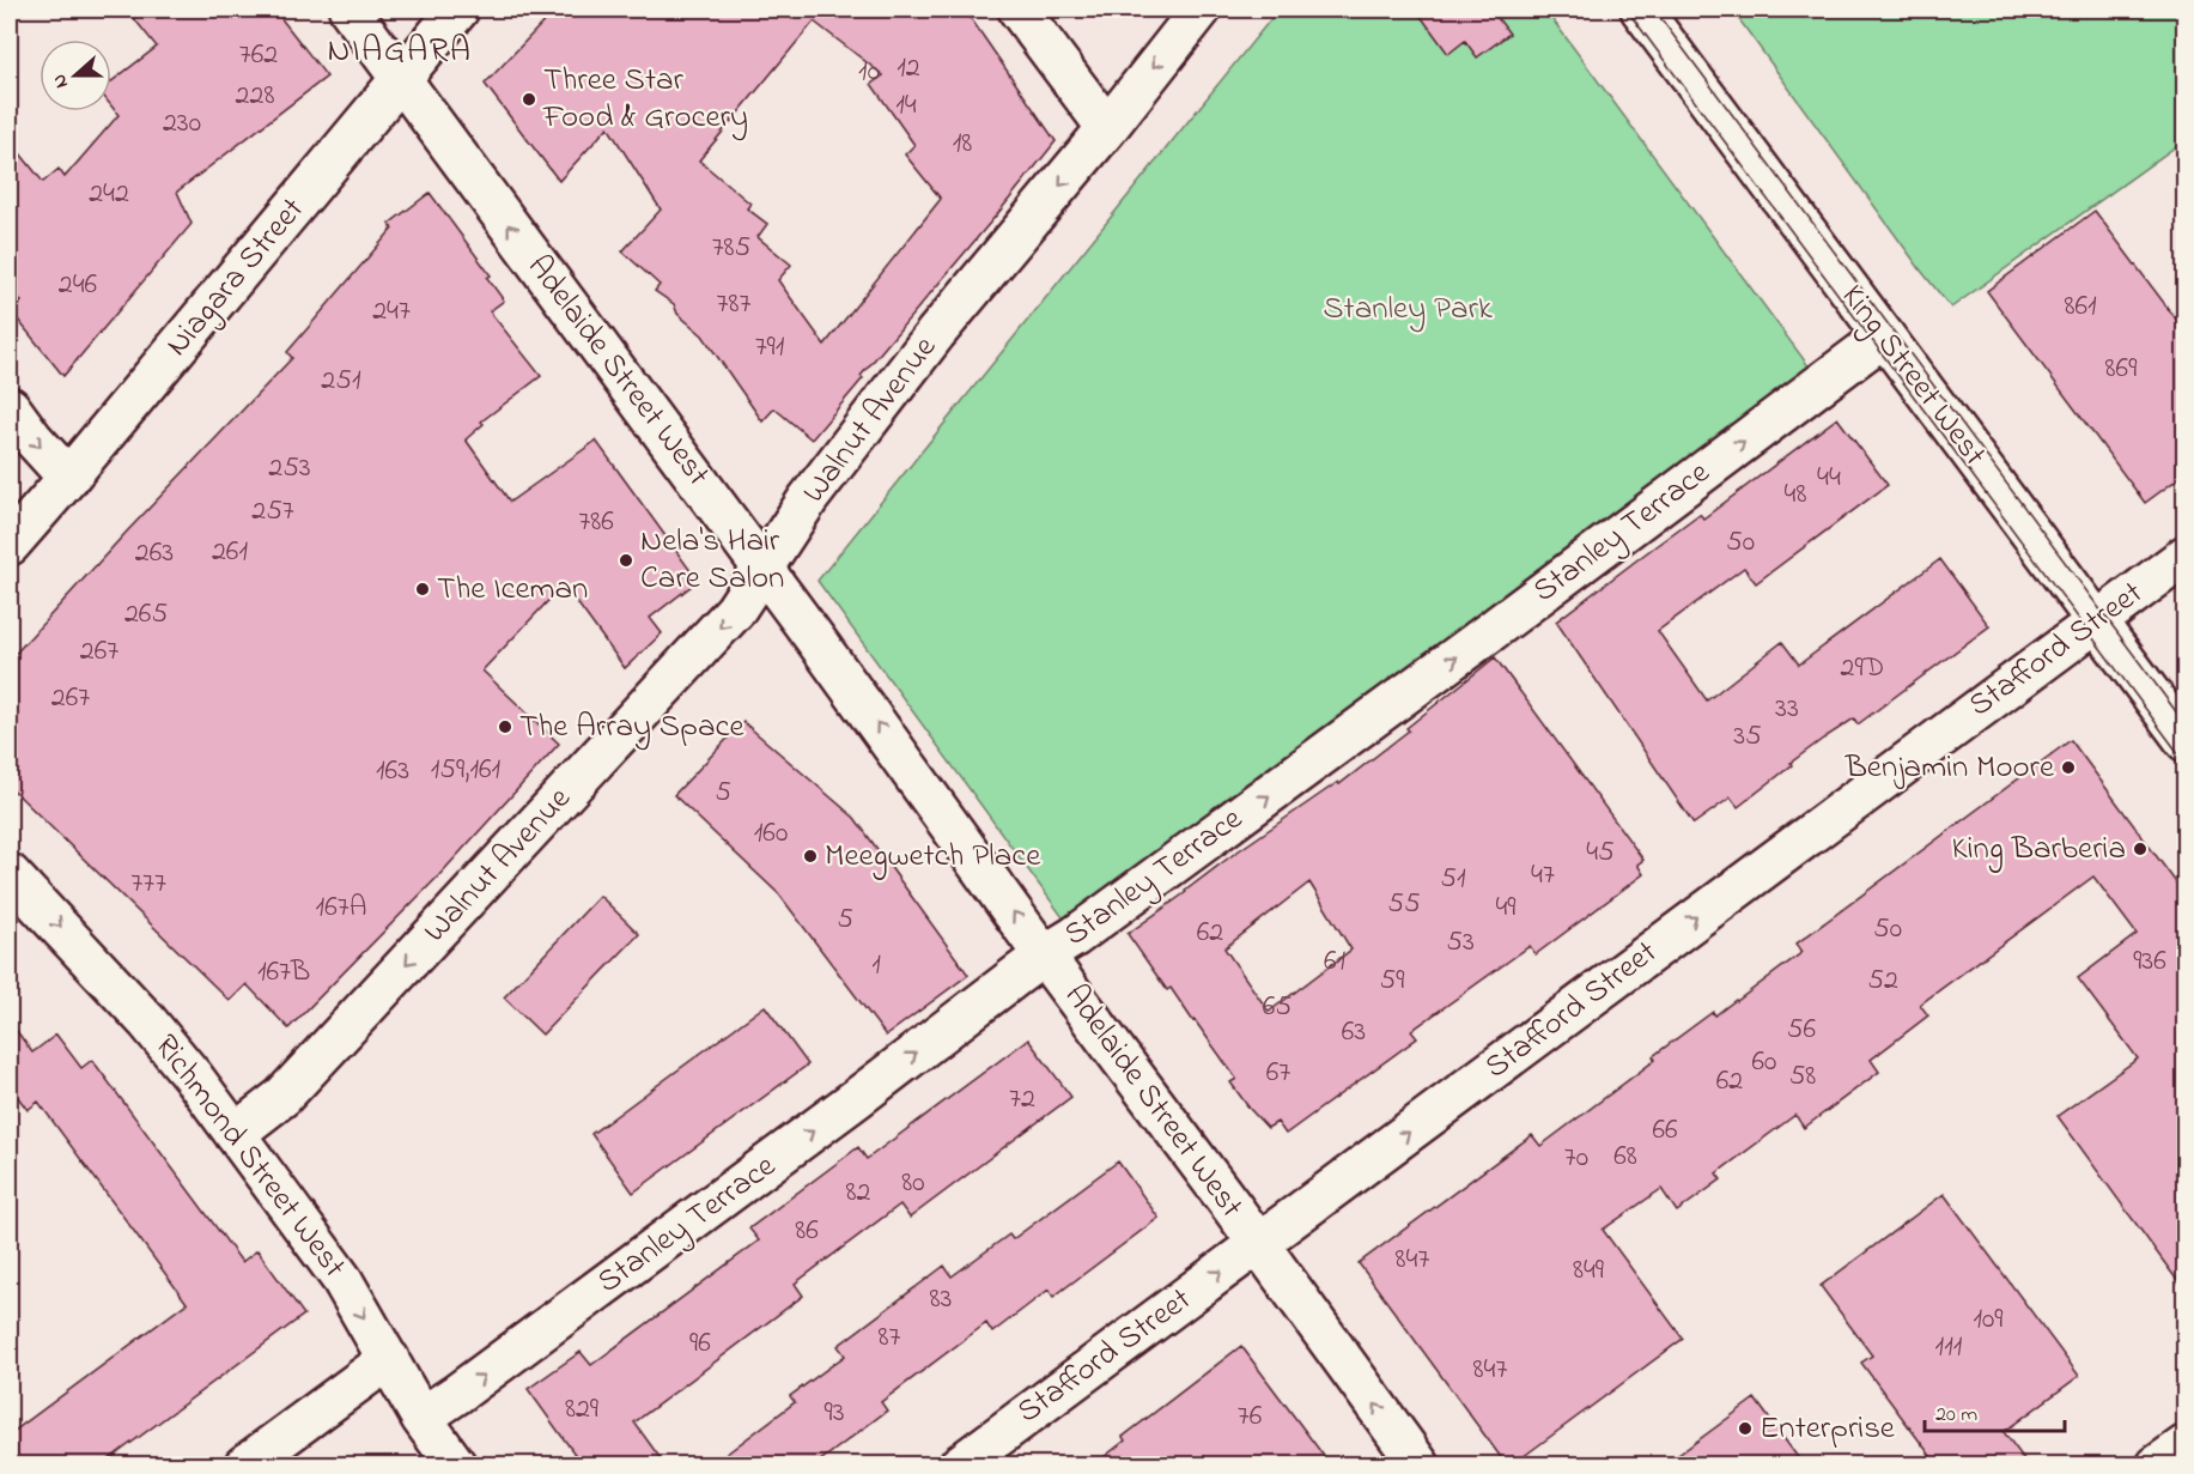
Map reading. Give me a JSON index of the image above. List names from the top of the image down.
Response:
{
  "streets": {
    "street": [
      "Niagara Street",
      "Adelaide Street West",
      "King Street West",
      "Walnut Avenue",
      "Stanley Terrace",
      "Stafford Street",
      "Richmond Street West"
    ]
  },
  "crossings": [
    ["Niagara Street", "Adelaide Street West"],
    ["Adelaide Street West", "Walnut Avenue"],
    ["Adelaide Street West", "Stanley Terrace"],
    ["Adelaide Street West", "Stafford Street"],
    ["King Street West", "Stanley Terrace"],
    ["King Street West", "Stafford Street"],
    ["Walnut Avenue", "Richmond Street West"],
    ["Stanley Terrace", "Richmond Street West"]
  ],
  "one_way": [
    "Adelaide Street West",
    "Walnut Avenue",
    "Stanley Terrace",
    "Stafford Street",
    "Richmond Street West"
  ],
  "districts": ["NIAGARA"],
  "parks": ["Stanley Park"],
  "places": [
    "Three Star Food & Grocery",
    "Nela's Hair Care Salon",
    "The Iceman",
    "The Array Space",
    "Benjamin Moore",
    "King Barberia",
    "Meegwetch Place",
    "Enterprise"
  ],
  "house_numbers": [
    "762",
    "12",
    "10",
    "228",
    "14",
    "230",
    "18",
    "242",
    "785",
    "246",
    "787",
    "861",
    "247",
    "791",
    "869",
    "251",
    "253",
    "44",
    "48",
    "257",
    "786",
    "50",
    "261",
    "263",
    "265",
    "267",
    "29D",
    "267",
    "33",
    "35",
    "159,161",
    "163",
    "5",
    "160",
    "45",
    "47",
    "51",
    "777",
    "55",
    "167A",
    "49",
    "5",
    "50",
    "62",
    "53",
    "61",
    "936",
    "1",
    "167B",
    "59",
    "52",
    "65",
    "56",
    "63",
    "60",
    "67",
    "58",
    "62",
    "72",
    "66",
    "68",
    "70",
    "80",
    "82",
    "86",
    "847",
    "849",
    "83",
    "109",
    "87",
    "96",
    "111",
    "847",
    "829",
    "93",
    "76"
  ],
  "scale_bar": "20 m",
  "north": "left"
}
